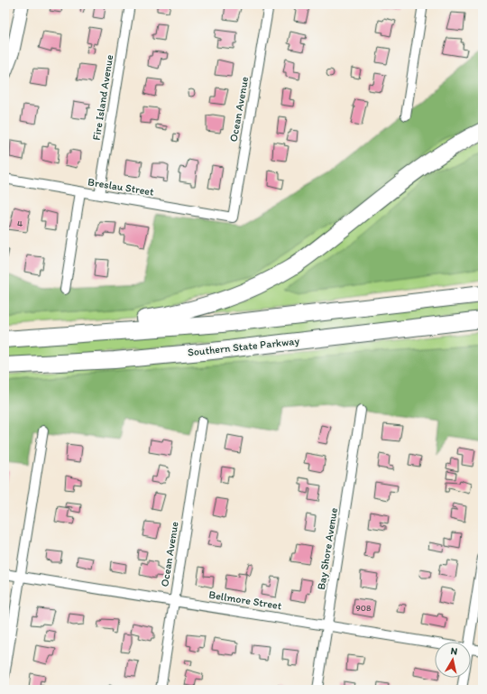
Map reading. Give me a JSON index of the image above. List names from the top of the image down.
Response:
{
  "streets": {
    "highway": ["Southern State Parkway"],
    "street": [
      "Fire Island Avenue",
      "Ocean Avenue",
      "Breslau Street",
      "Bay Shore Avenue",
      "Bellmore Street"
    ]
  },
  "crossings": [
    ["Fire Island Avenue", "Breslau Street"],
    ["Ocean Avenue", "Breslau Street"],
    ["Ocean Avenue", "Bellmore Street"],
    ["Bay Shore Avenue", "Bellmore Street"]
  ],
  "house_numbers": ["4", "908"],
  "north": "top"
}
